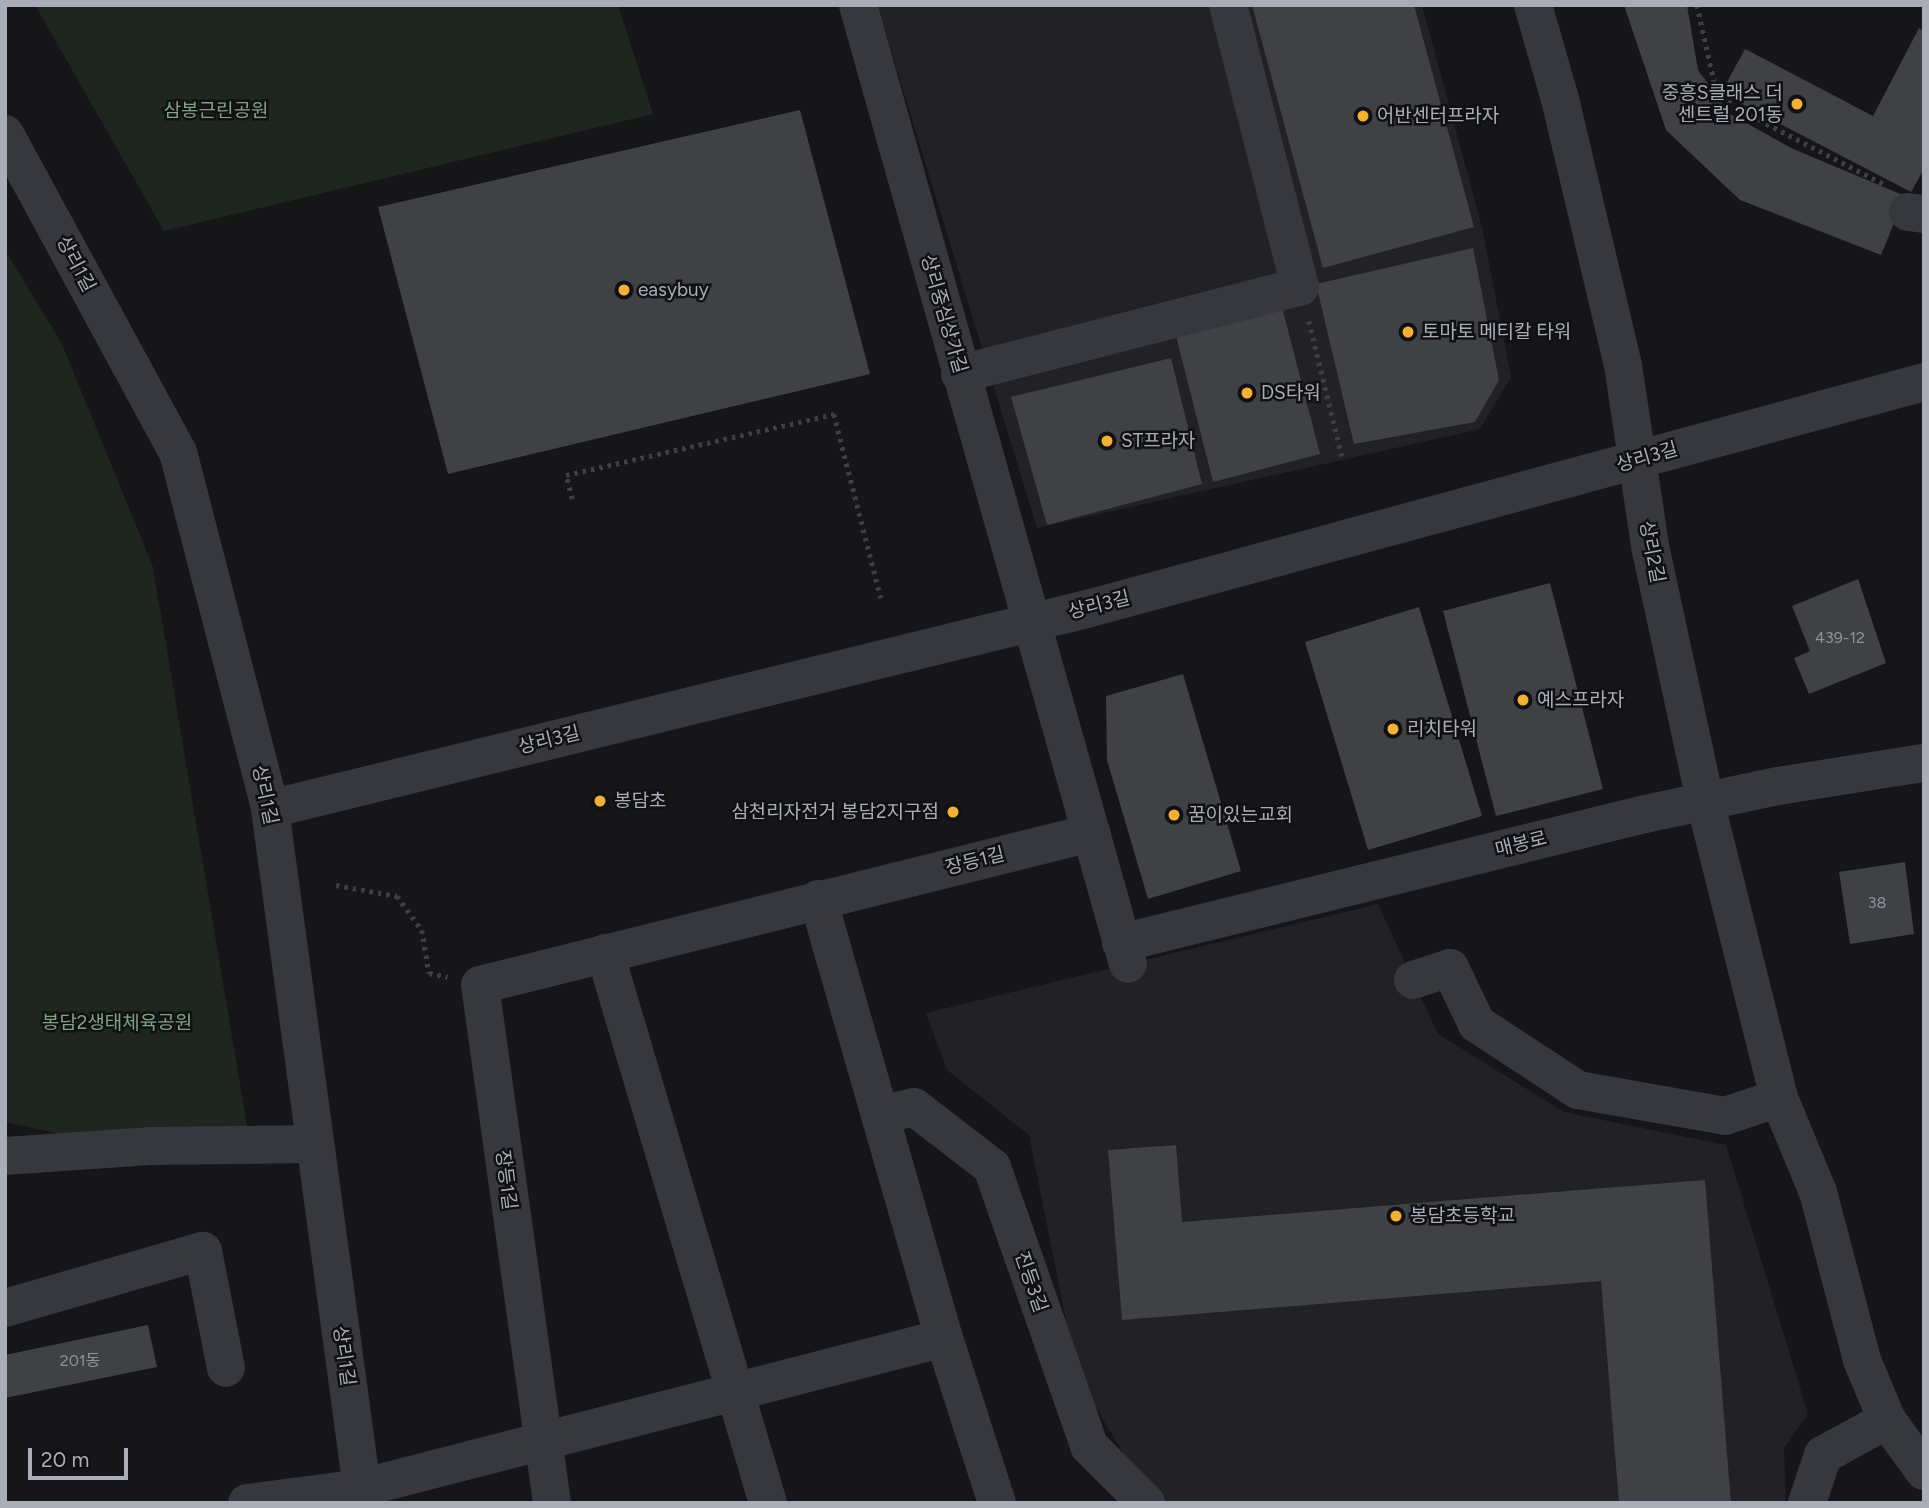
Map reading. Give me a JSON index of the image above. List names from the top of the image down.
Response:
{
  "streets": {
    "street": [
      "상리1길",
      "상리중심상가길",
      "상리3길",
      "상리2길",
      "매봉로",
      "장등1길",
      "진등3길"
    ]
  },
  "crossings": [
    ["상리1길", "상리3길"],
    ["상리중심상가길", "상리3길"],
    ["상리중심상가길", "매봉로"],
    ["상리중심상가길", "장등1길"],
    ["상리3길", "상리2길"],
    ["상리2길", "매봉로"]
  ],
  "parks": ["삼봉근린공원", "봉담2생태체육공원"],
  "places": [
    "중흥S클래스 더 센트럴 201동",
    "어반센터프라자",
    "easybuy",
    "토마토 메티칼 타워",
    "DS타워",
    "ST프라자",
    "예스프라자",
    "리치타워",
    "봉담초",
    "삼천리자전거 봉담2지구점",
    "꿈이있는교회",
    "봉담초등학교"
  ],
  "house_numbers": ["439-12", "38", "201동"],
  "scale_bar": "20 m"
}
